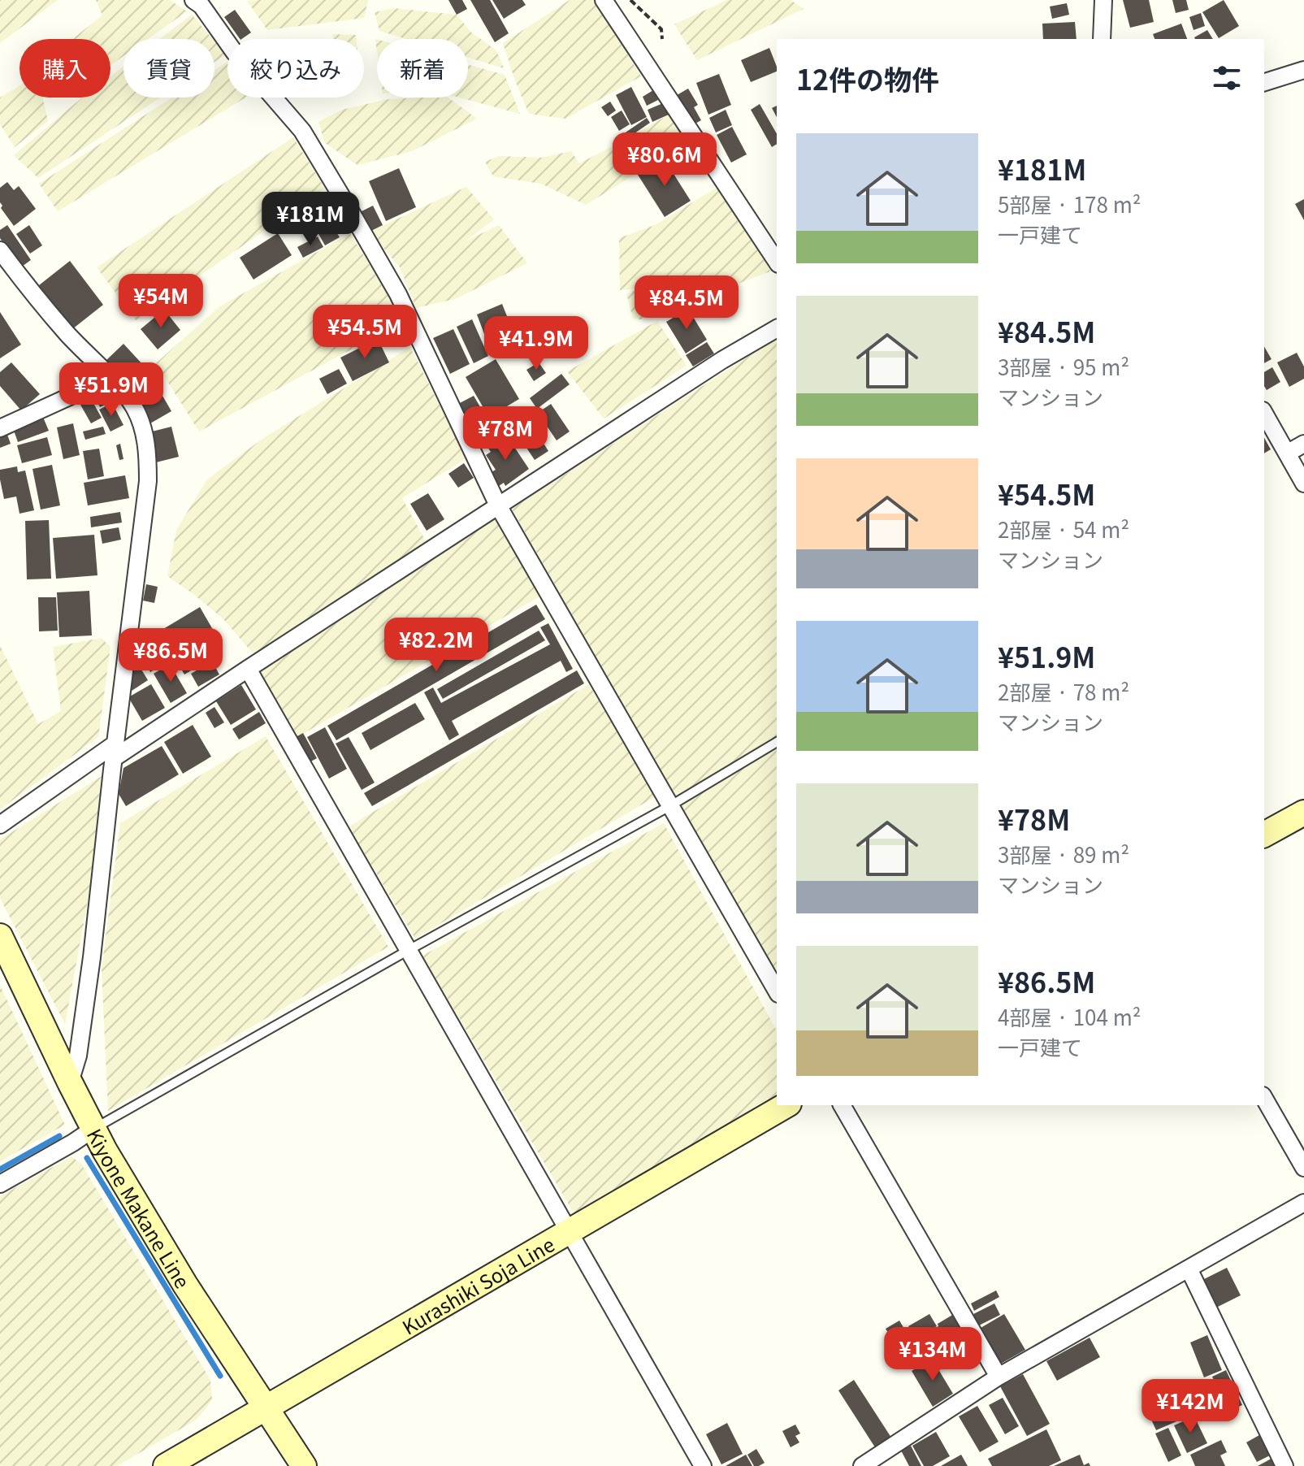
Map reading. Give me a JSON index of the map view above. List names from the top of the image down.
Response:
{
  "streets": {
    "main road": ["Kiyone Makane Line", "Kurashiki Soja Line"]
  },
  "crossings": [
    ["Kiyone Makane Line", "Kurashiki Soja Line"]
  ],
  "page": {
    "chip": [
      "購入",
      "賃貸",
      "絞り込み",
      "新着"
    ],
    "heading": "12件の物件",
    "list": [
      {
        "name": "¥181M",
        "note": "5部屋 · 178 m² · 一戸建て"
      },
      {
        "name": "¥84.5M",
        "note": "3部屋 · 95 m² · マンション"
      },
      {
        "name": "¥54.5M",
        "note": "2部屋 · 54 m² · マンション"
      },
      {
        "name": "¥51.9M",
        "note": "2部屋 · 78 m² · マンション"
      },
      {
        "name": "¥78M",
        "note": "3部屋 · 89 m² · マンション"
      },
      {
        "name": "¥86.5M",
        "note": "4部屋 · 104 m² · 一戸建て"
      }
    ],
    "price": [
      "¥80.6M",
      "¥181M",
      "¥54M",
      "¥84.5M",
      "¥54.5M",
      "¥41.9M",
      "¥51.9M",
      "¥78M",
      "¥82.2M",
      "¥86.5M",
      "¥134M",
      "¥142M"
    ]
  }
}
